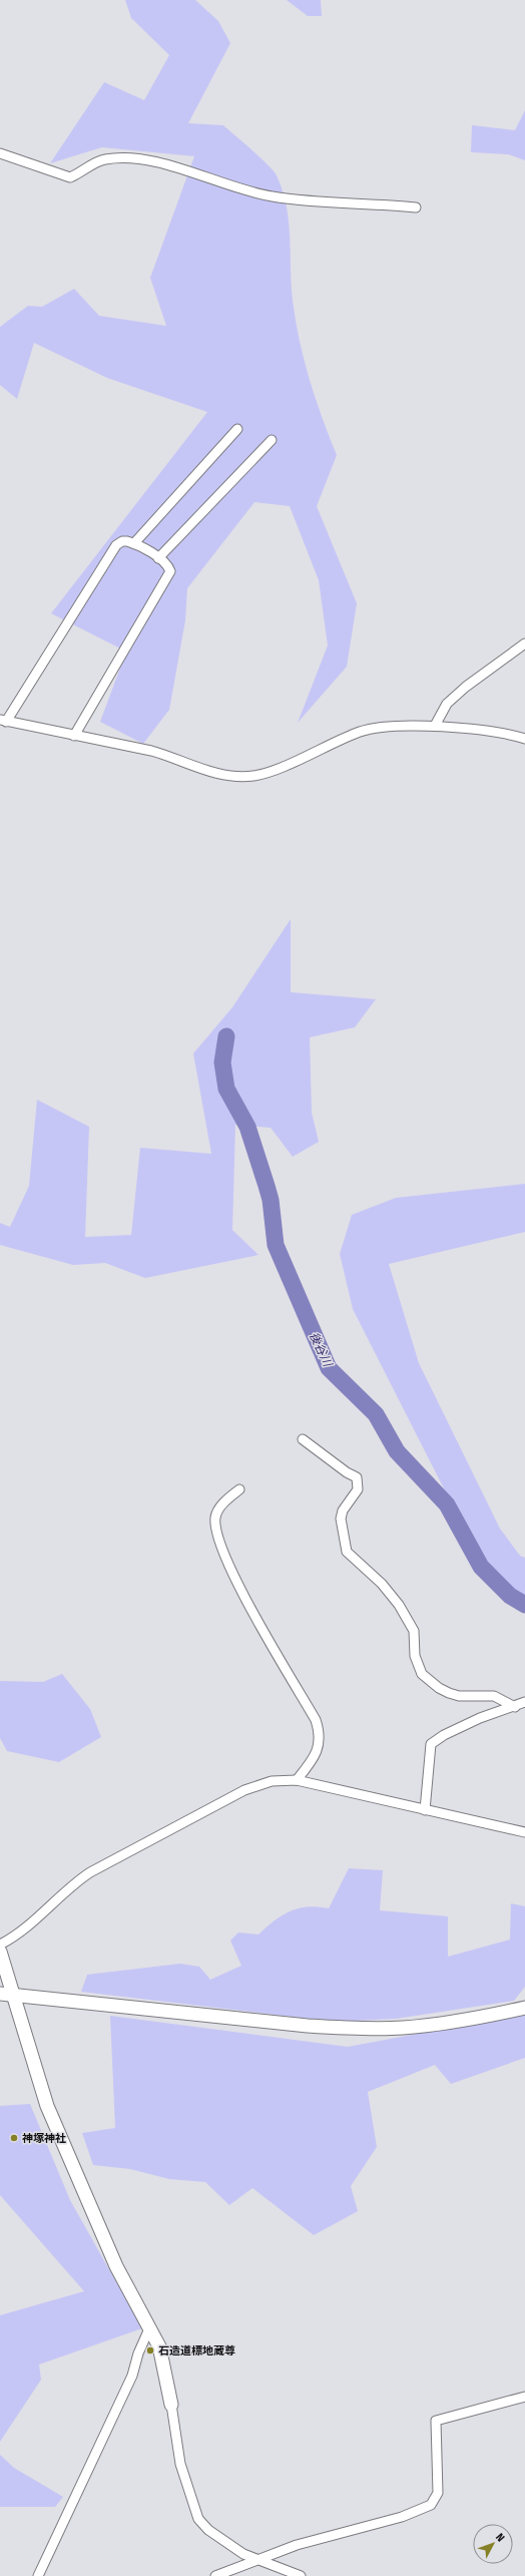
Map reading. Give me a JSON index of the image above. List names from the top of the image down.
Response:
{
  "water": ["後谷川"],
  "places": ["神塚神社", "石造道標地蔵尊"],
  "north": "top right"
}
